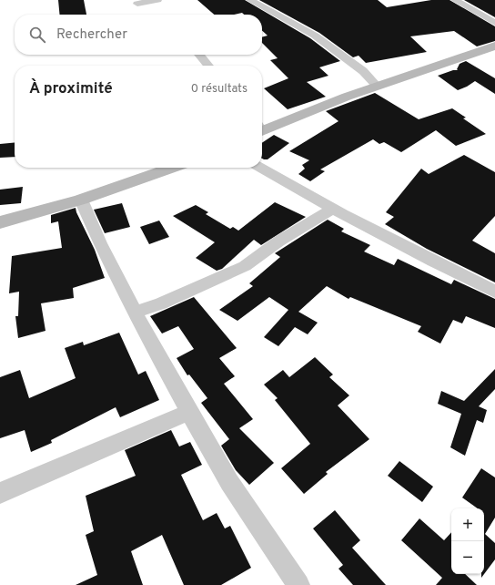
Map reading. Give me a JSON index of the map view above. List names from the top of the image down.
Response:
{
  "page": {
    "search": "Rechercher",
    "heading": ["À proximité", "0 résultats"],
    "map_buttons": ["+", "−"]
  }
}
